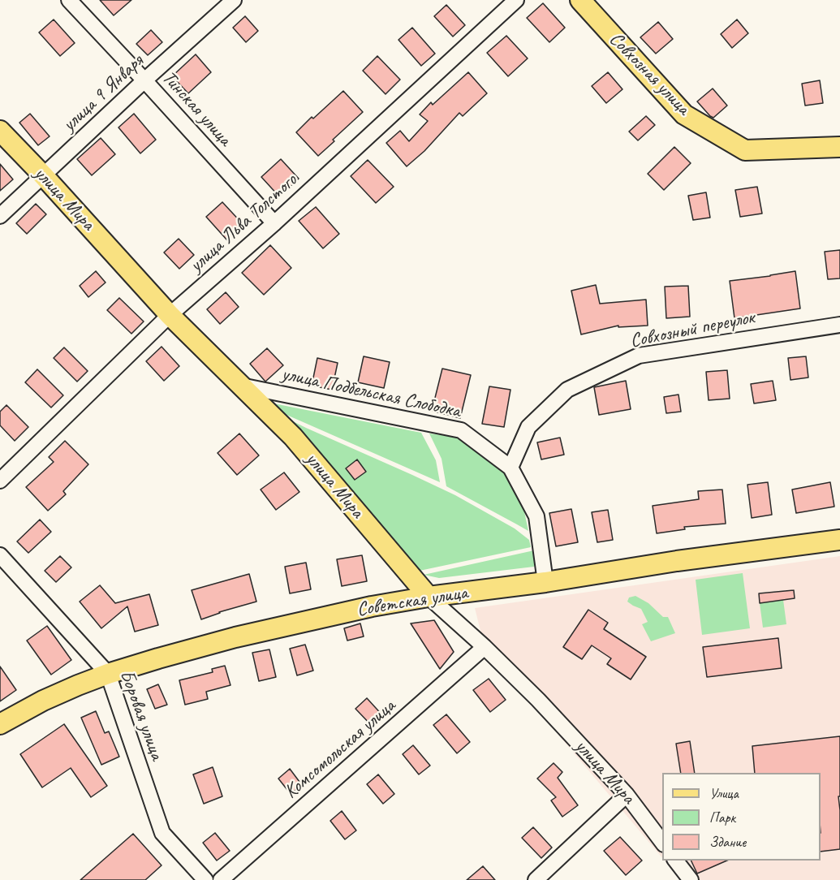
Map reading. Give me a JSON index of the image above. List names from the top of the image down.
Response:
{
  "streets": {
    "main road": ["Совхозная улица", "улица Мира", "Советская улица"],
    "street": [
      "улица 9 Января",
      "Тинская улица",
      "улица Льва Толстого",
      "Совхозный переулок",
      "улица Подбельская Слободка",
      "Боровая улица",
      "Комсомольская улица"
    ]
  },
  "crossings": [
    ["улица 9 Января", "Тинская улица"],
    ["улица 9 Января", "улица Мира"],
    ["Тинская улица", "улица Льва Толстого"],
    ["улица Мира", "улица Льва Толстого"],
    ["улица Мира", "улица Подбельская Слободка"],
    ["улица Мира", "Советская улица"],
    ["улица Мира", "Комсомольская улица"],
    ["Совхозный переулок", "улица Подбельская Слободка"],
    ["Советская улица", "Боровая улица"]
  ],
  "legend": ["Улица", "Парк", "Здание"]
}
